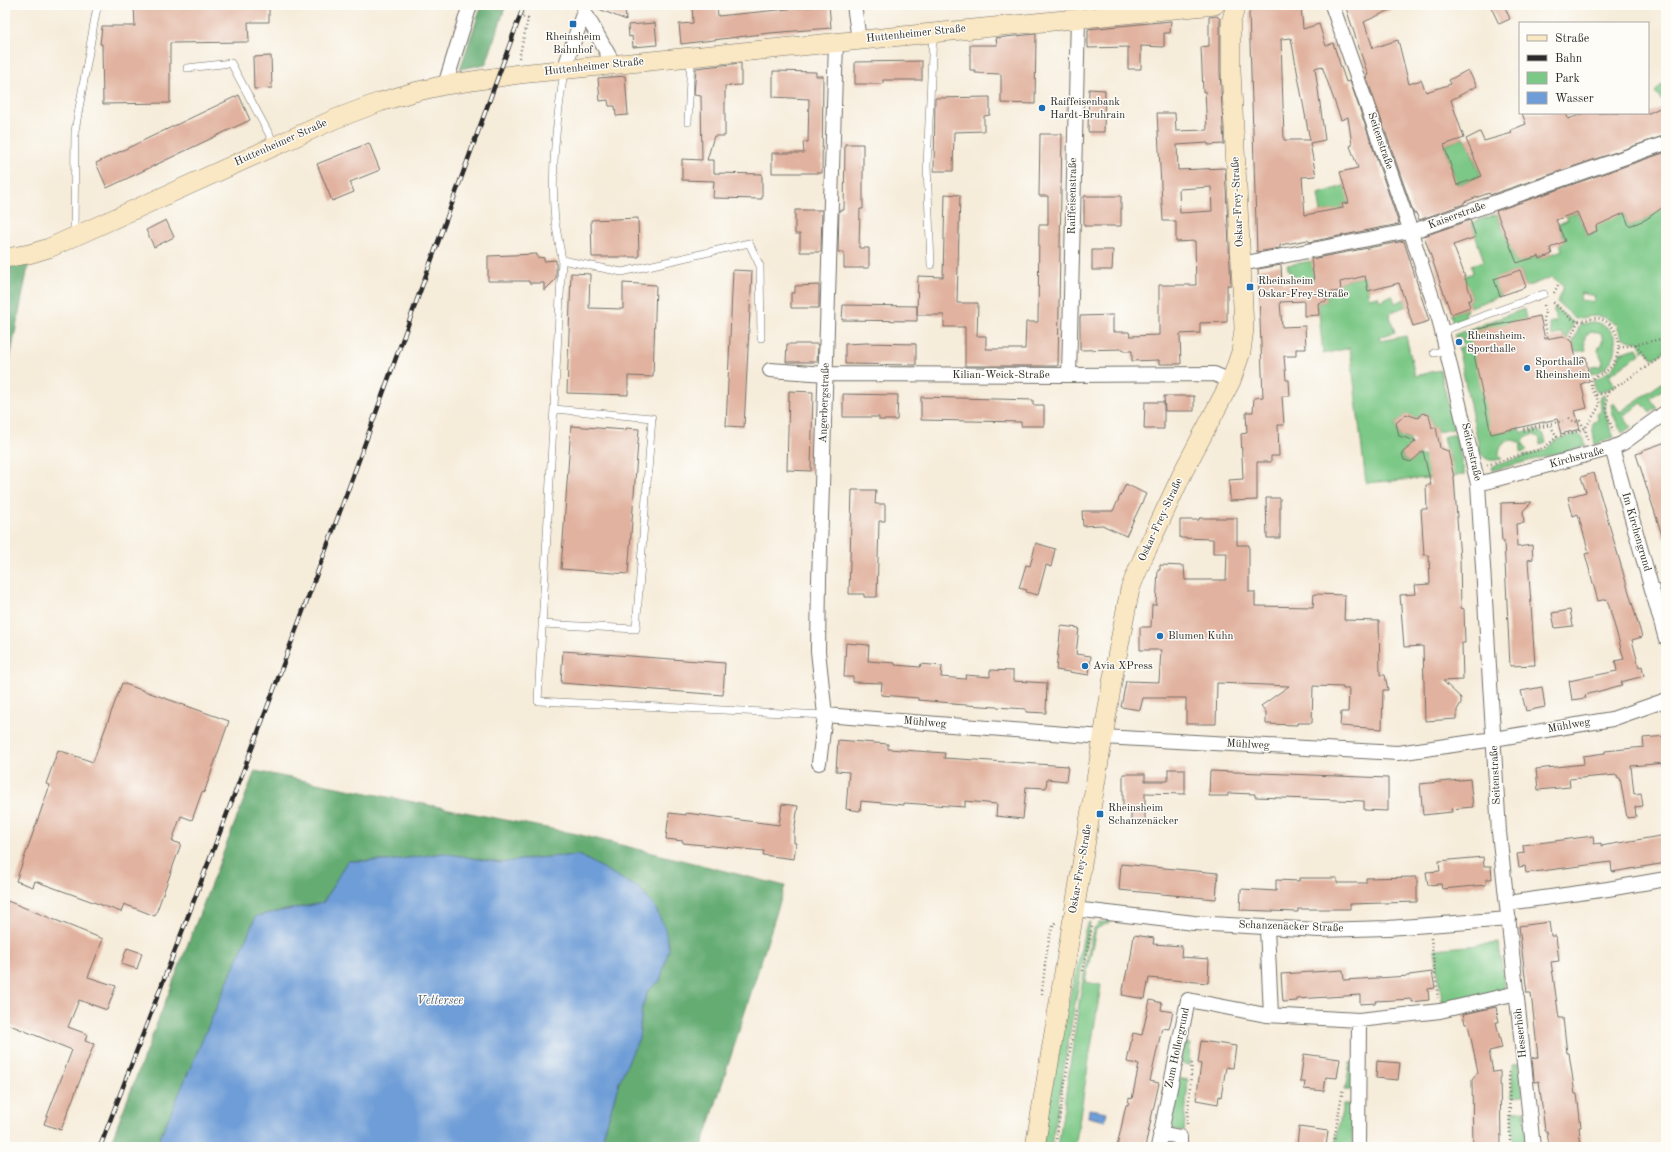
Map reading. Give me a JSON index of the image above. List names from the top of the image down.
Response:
{
  "streets": {
    "street": [
      "Huttenheimer Straße",
      "Seitenstraße",
      "Raiffeisenstraße",
      "Oskar-Frey-Straße",
      "Kaiserstraße",
      "Kilian-Weick-Straße",
      "Angerbergstraße",
      "Kirchstraße",
      "Im Kirchengrund",
      "Mühlweg",
      "Schanzenäcker Straße",
      "Hesserhöh",
      "Zum Hollergrund"
    ]
  },
  "crossings": [
    ["Huttenheimer Straße", "Raiffeisenstraße"],
    ["Huttenheimer Straße", "Angerbergstraße"],
    ["Seitenstraße", "Kaiserstraße"],
    ["Seitenstraße", "Kirchstraße"],
    ["Seitenstraße", "Mühlweg"],
    ["Seitenstraße", "Schanzenäcker Straße"],
    ["Seitenstraße", "Hesserhöh"],
    ["Raiffeisenstraße", "Kilian-Weick-Straße"],
    ["Oskar-Frey-Straße", "Kaiserstraße"],
    ["Oskar-Frey-Straße", "Kilian-Weick-Straße"],
    ["Oskar-Frey-Straße", "Mühlweg"],
    ["Oskar-Frey-Straße", "Schanzenäcker Straße"],
    ["Kilian-Weick-Straße", "Angerbergstraße"],
    ["Angerbergstraße", "Mühlweg"],
    ["Kirchstraße", "Im Kirchengrund"],
    ["Schanzenäcker Straße", "Hesserhöh"],
    ["Hesserhöh", "Zum Hollergrund"]
  ],
  "water": ["Vettersee"],
  "places": {
    "transit": ["Rheinsheim Bahnhof", "Rheinsheim Oskar-Frey-Straße", "Rheinsheim Schanzenäcker"],
    "other": [
      "Raiffeisenbank Hardt-Bruhrain",
      "Rheinsheim, Sporthalle",
      "Sporthalle Rheinsheim",
      "Blumen Kuhn",
      "Avia XPress"
    ]
  },
  "legend": [
    "Straße",
    "Bahn",
    "Park",
    "Wasser"
  ]
}
